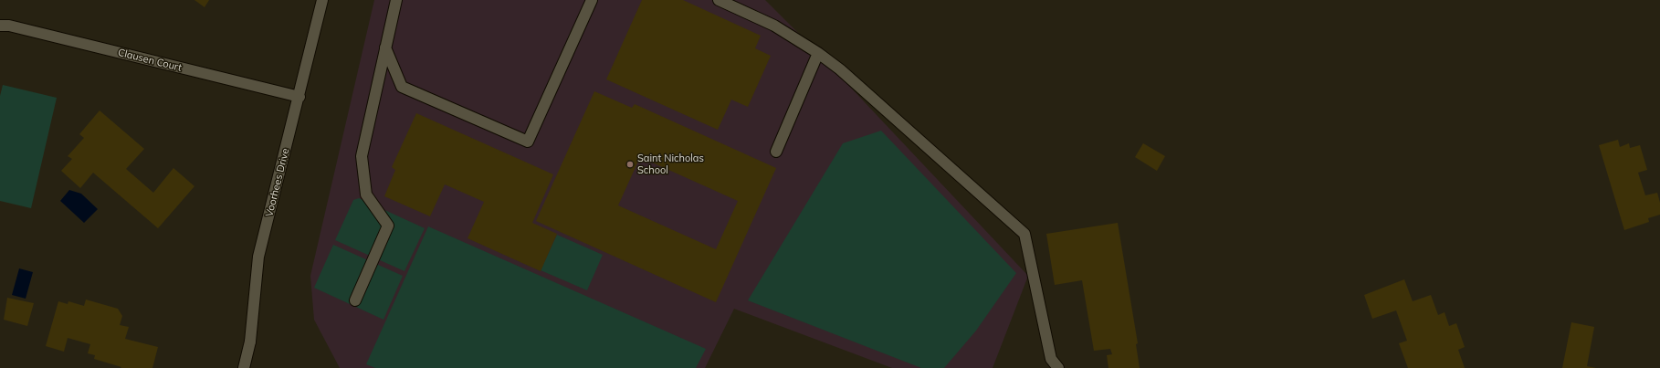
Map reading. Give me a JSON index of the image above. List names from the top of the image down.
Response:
{
  "streets": {
    "street": ["Clausen Court", "Voorhees Drive"]
  },
  "crossings": [
    ["Clausen Court", "Voorhees Drive"]
  ],
  "places": ["Saint Nicholas School"]
}
